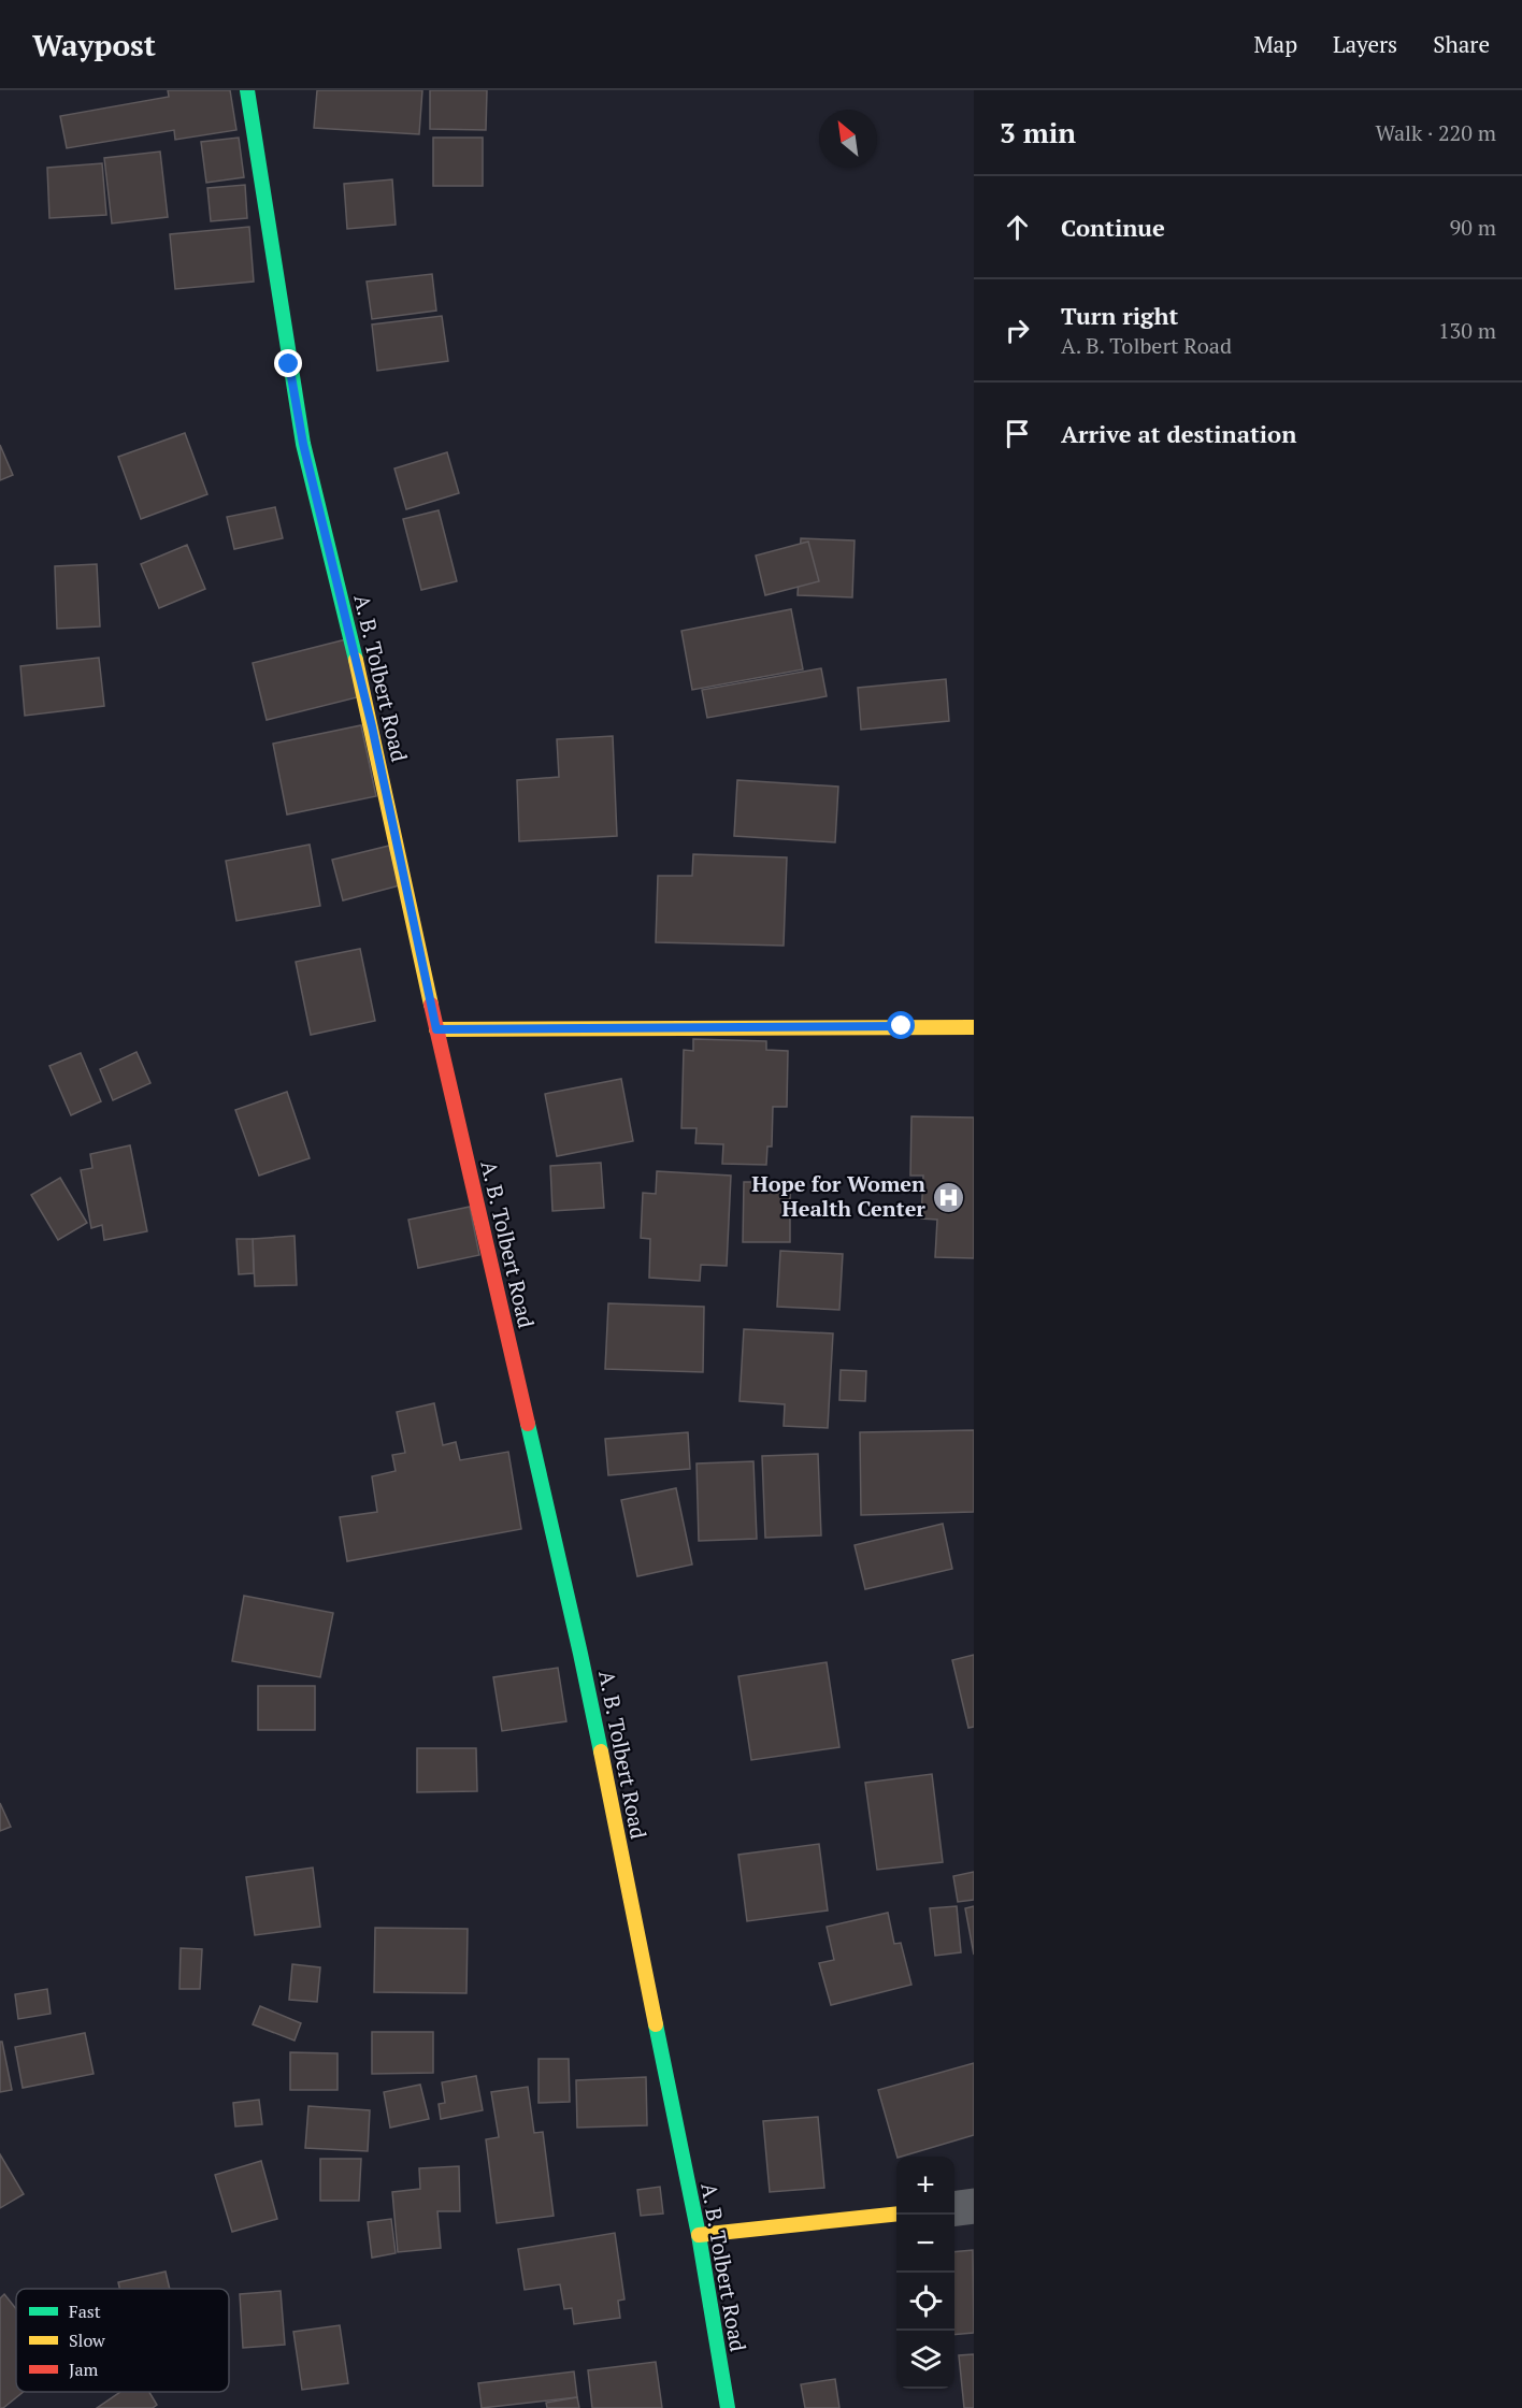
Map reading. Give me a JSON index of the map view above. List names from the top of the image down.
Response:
{
  "streets": {
    "street": ["A. B. Tolbert Road"]
  },
  "places": {
    "hospital": ["Hope for Women Health Center"]
  },
  "legend": ["Fast", "Slow", "Jam"],
  "north": "top left",
  "page": {
    "header": "Waypost",
    "nav": ["Map", "Layers", "Share"],
    "heading": ["3 min", "Walk · 220 m"],
    "list": [
      ["Continue", "90 m"],
      ["Turn right", "A. B. Tolbert Road", "130 m"],
      "Arrive at destination"
    ],
    "map_buttons": ["+", "−"]
  }
}
